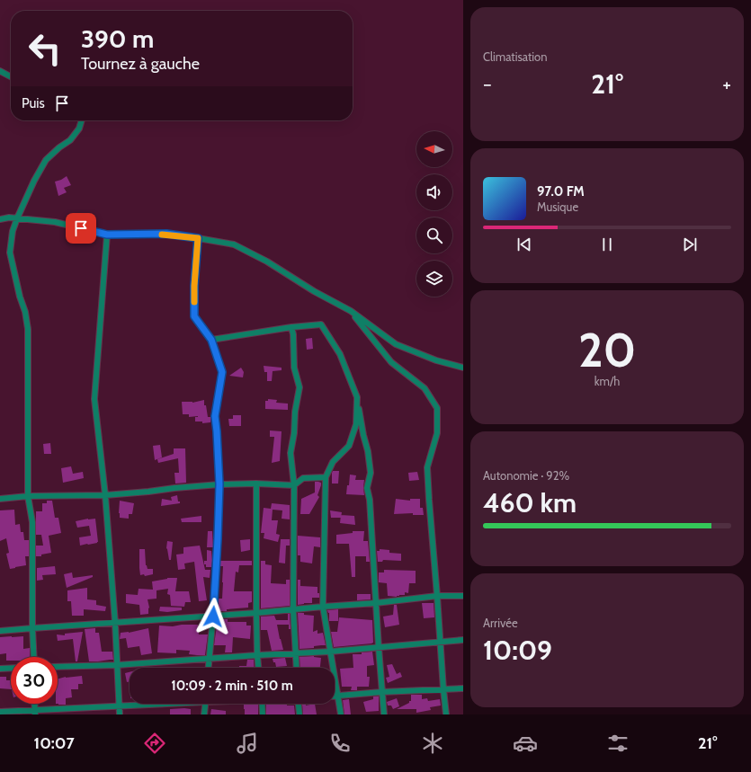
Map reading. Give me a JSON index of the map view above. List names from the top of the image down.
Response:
{
  "north": "left",
  "page": {
    "tile": [
      "Climatisation",
      ["20", "km/h"],
      ["Autonomie · 92%", "460 km"],
      ["Arrivée", "10:09"]
    ],
    "turn": ["390 m", "Tournez à gauche"],
    "heat": ["−", "21°", "+"],
    "then": "Puis",
    "song": ["97.0 FM", "Musique"],
    "limit": "30",
    "trip": "10:09 · 2 min · 510 m",
    "tabs": ["10:07", "21°"]
  }
}
